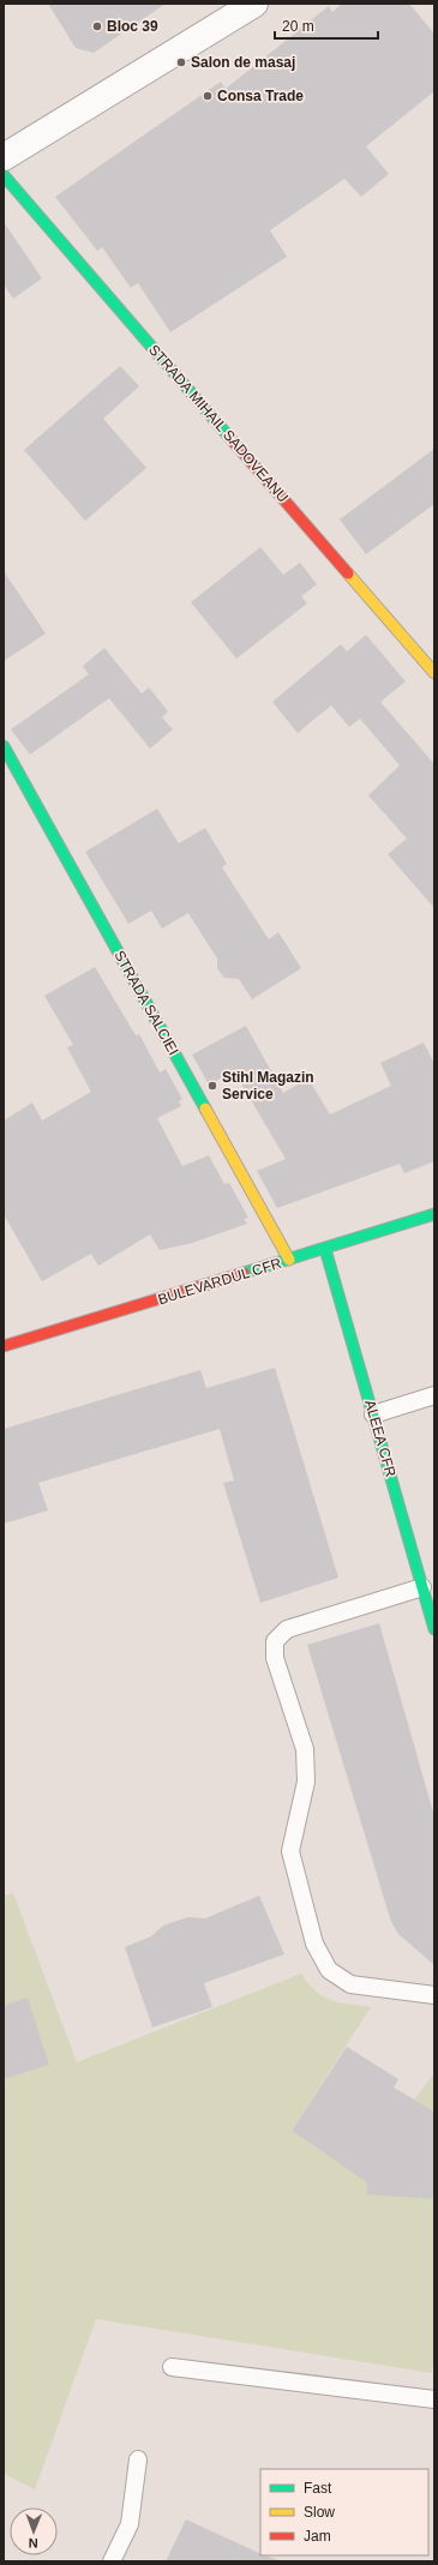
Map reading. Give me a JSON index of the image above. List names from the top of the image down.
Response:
{
  "streets": {
    "street": [
      "STRADA MIHAIL SADOVEANU",
      "STRADA SALCIEI",
      "BULEVARDUL CFR",
      "ALEEA CFR"
    ]
  },
  "crossings": [
    ["STRADA SALCIEI", "BULEVARDUL CFR"],
    ["BULEVARDUL CFR", "ALEEA CFR"]
  ],
  "places": [
    "Bloc 39",
    "Salon de masaj",
    "Consa Trade",
    "Stihl Magazin Service"
  ],
  "legend": ["Fast", "Slow", "Jam"],
  "scale_bar": "20 m",
  "north": "bottom"
}
